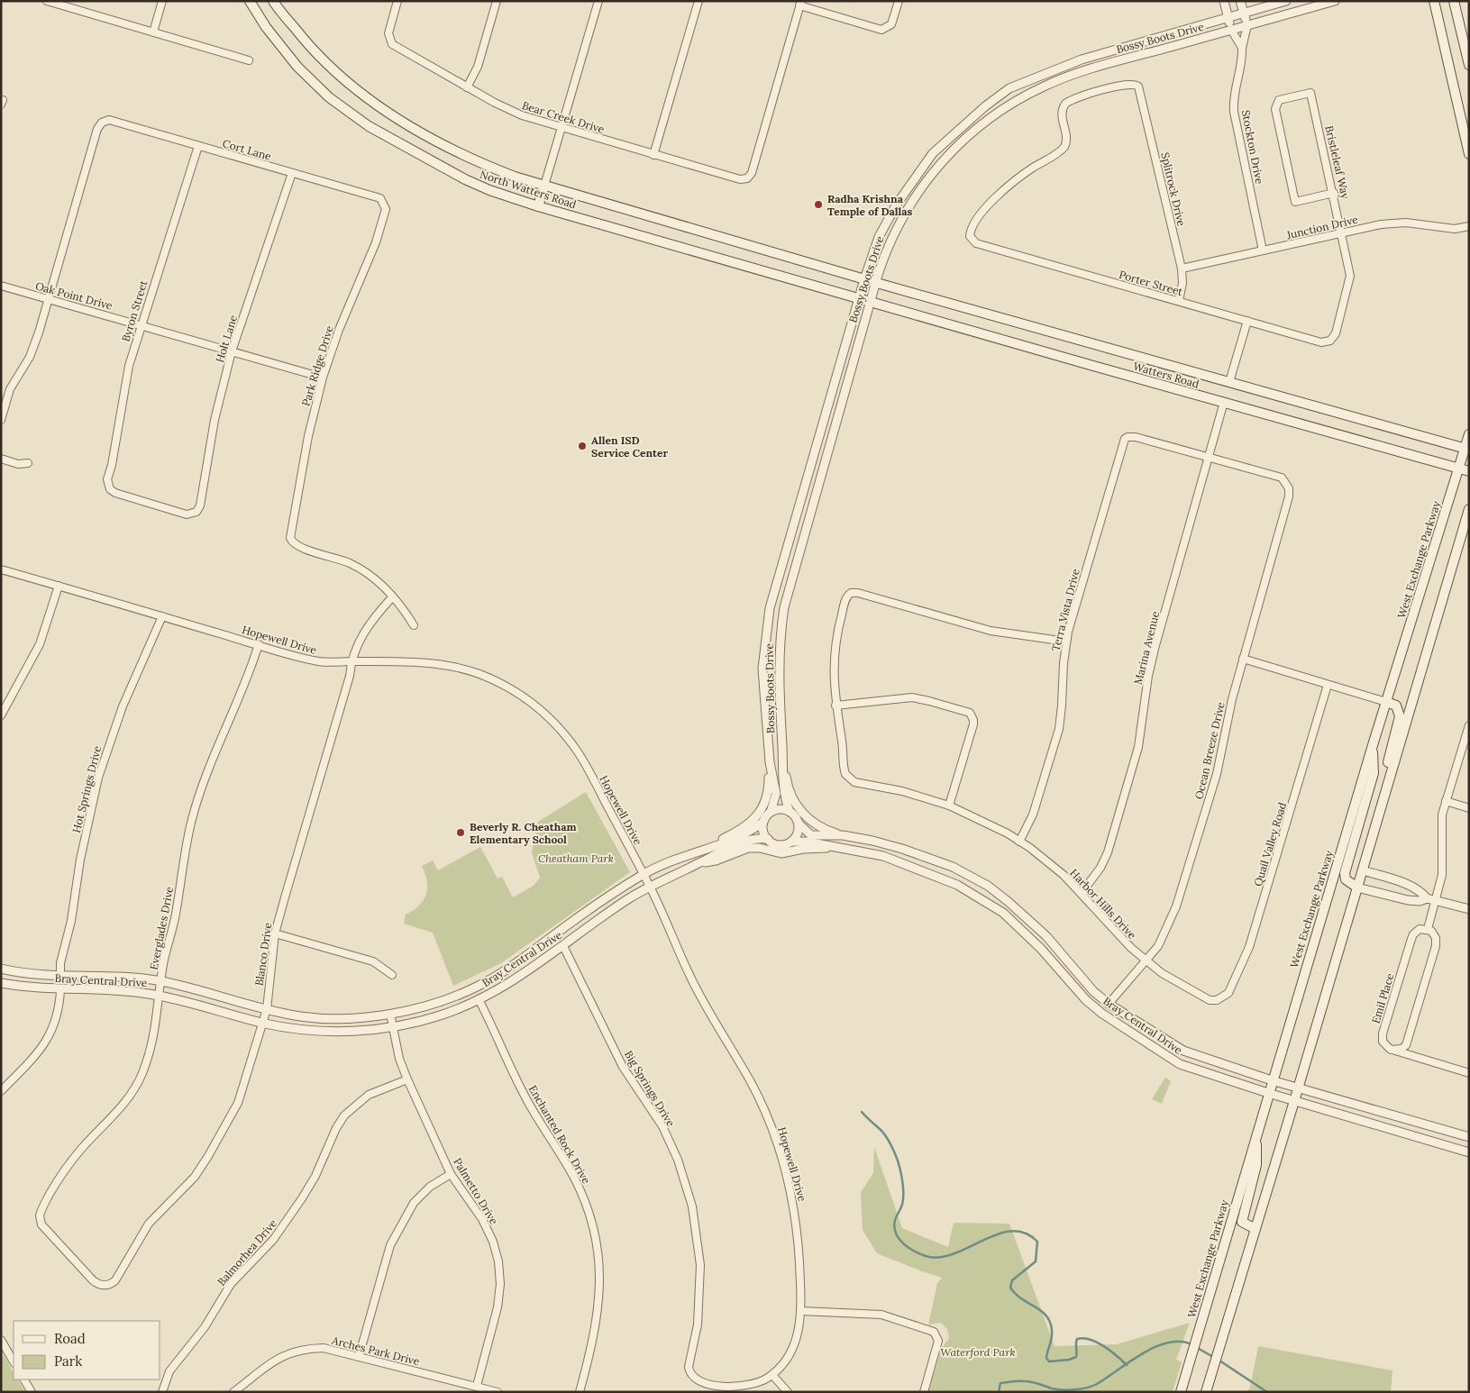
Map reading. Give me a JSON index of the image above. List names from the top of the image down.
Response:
{
  "streets": {
    "main road": ["North Watters Road", "Watters Road", "West Exchange Parkway"],
    "street": [
      "Bossy Boots Drive",
      "Bear Creek Drive",
      "Stockton Drive",
      "Cort Lane",
      "Bristleleaf Way",
      "Splitrock Drive",
      "Junction Drive",
      "Porter Street",
      "Oak Point Drive",
      "Byron Street",
      "Holt Lane",
      "Park Ridge Drive",
      "Terra Vista Drive",
      "Hopewell Drive",
      "Marina Avenue",
      "Ocean Breeze Drive",
      "Hot Springs Drive",
      "Quail Valley Road",
      "Harbor Hills Drive",
      "Everglades Drive",
      "Blanco Drive",
      "Bray Central Drive",
      "Emil Place",
      "Big Springs Drive",
      "Enchanted Rock Drive",
      "Palmetto Drive",
      "Balmorhea Drive",
      "Arches Park Drive"
    ]
  },
  "crossings": [
    ["Bossy Boots Drive", "Stockton Drive"],
    ["Bossy Boots Drive", "North Watters Road"],
    ["Bossy Boots Drive", "Watters Road"],
    ["Bossy Boots Drive", "Bray Central Drive"],
    ["Stockton Drive", "Junction Drive"],
    ["Cort Lane", "Oak Point Drive"],
    ["Cort Lane", "Byron Street"],
    ["Cort Lane", "Holt Lane"],
    ["Cort Lane", "Park Ridge Drive"],
    ["Bristleleaf Way", "Junction Drive"],
    ["Bristleleaf Way", "Porter Street"],
    ["North Watters Road", "Watters Road"],
    ["Splitrock Drive", "Junction Drive"],
    ["Splitrock Drive", "Porter Street"],
    ["Oak Point Drive", "Byron Street"],
    ["Oak Point Drive", "Holt Lane"],
    ["Oak Point Drive", "Park Ridge Drive"],
    ["Byron Street", "Holt Lane"],
    ["Park Ridge Drive", "Blanco Drive"],
    ["Watters Road", "West Exchange Parkway"],
    ["Watters Road", "Marina Avenue"],
    ["West Exchange Parkway", "Bray Central Drive"],
    ["Terra Vista Drive", "Marina Avenue"],
    ["Terra Vista Drive", "Ocean Breeze Drive"],
    ["Terra Vista Drive", "Harbor Hills Drive"],
    ["Hopewell Drive", "Hot Springs Drive"],
    ["Hopewell Drive", "Everglades Drive"],
    ["Hopewell Drive", "Blanco Drive"],
    ["Hopewell Drive", "Bray Central Drive"],
    ["Hopewell Drive", "Big Springs Drive"],
    ["Marina Avenue", "Ocean Breeze Drive"],
    ["Marina Avenue", "Harbor Hills Drive"],
    ["Ocean Breeze Drive", "Harbor Hills Drive"],
    ["Ocean Breeze Drive", "Bray Central Drive"],
    ["Hot Springs Drive", "Bray Central Drive"],
    ["Quail Valley Road", "Harbor Hills Drive"],
    ["Everglades Drive", "Blanco Drive"],
    ["Everglades Drive", "Bray Central Drive"],
    ["Blanco Drive", "Bray Central Drive"],
    ["Bray Central Drive", "Big Springs Drive"],
    ["Bray Central Drive", "Enchanted Rock Drive"],
    ["Bray Central Drive", "Palmetto Drive"],
    ["Palmetto Drive", "Balmorhea Drive"],
    ["Palmetto Drive", "Arches Park Drive"]
  ],
  "parks": ["Cheatham Park", "Waterford Park"],
  "places": ["Radha Krishna Temple of Dallas", "Allen ISD Service Center", "Beverly R. Cheatham Elementary School"],
  "legend": ["Road", "Park"]
}
